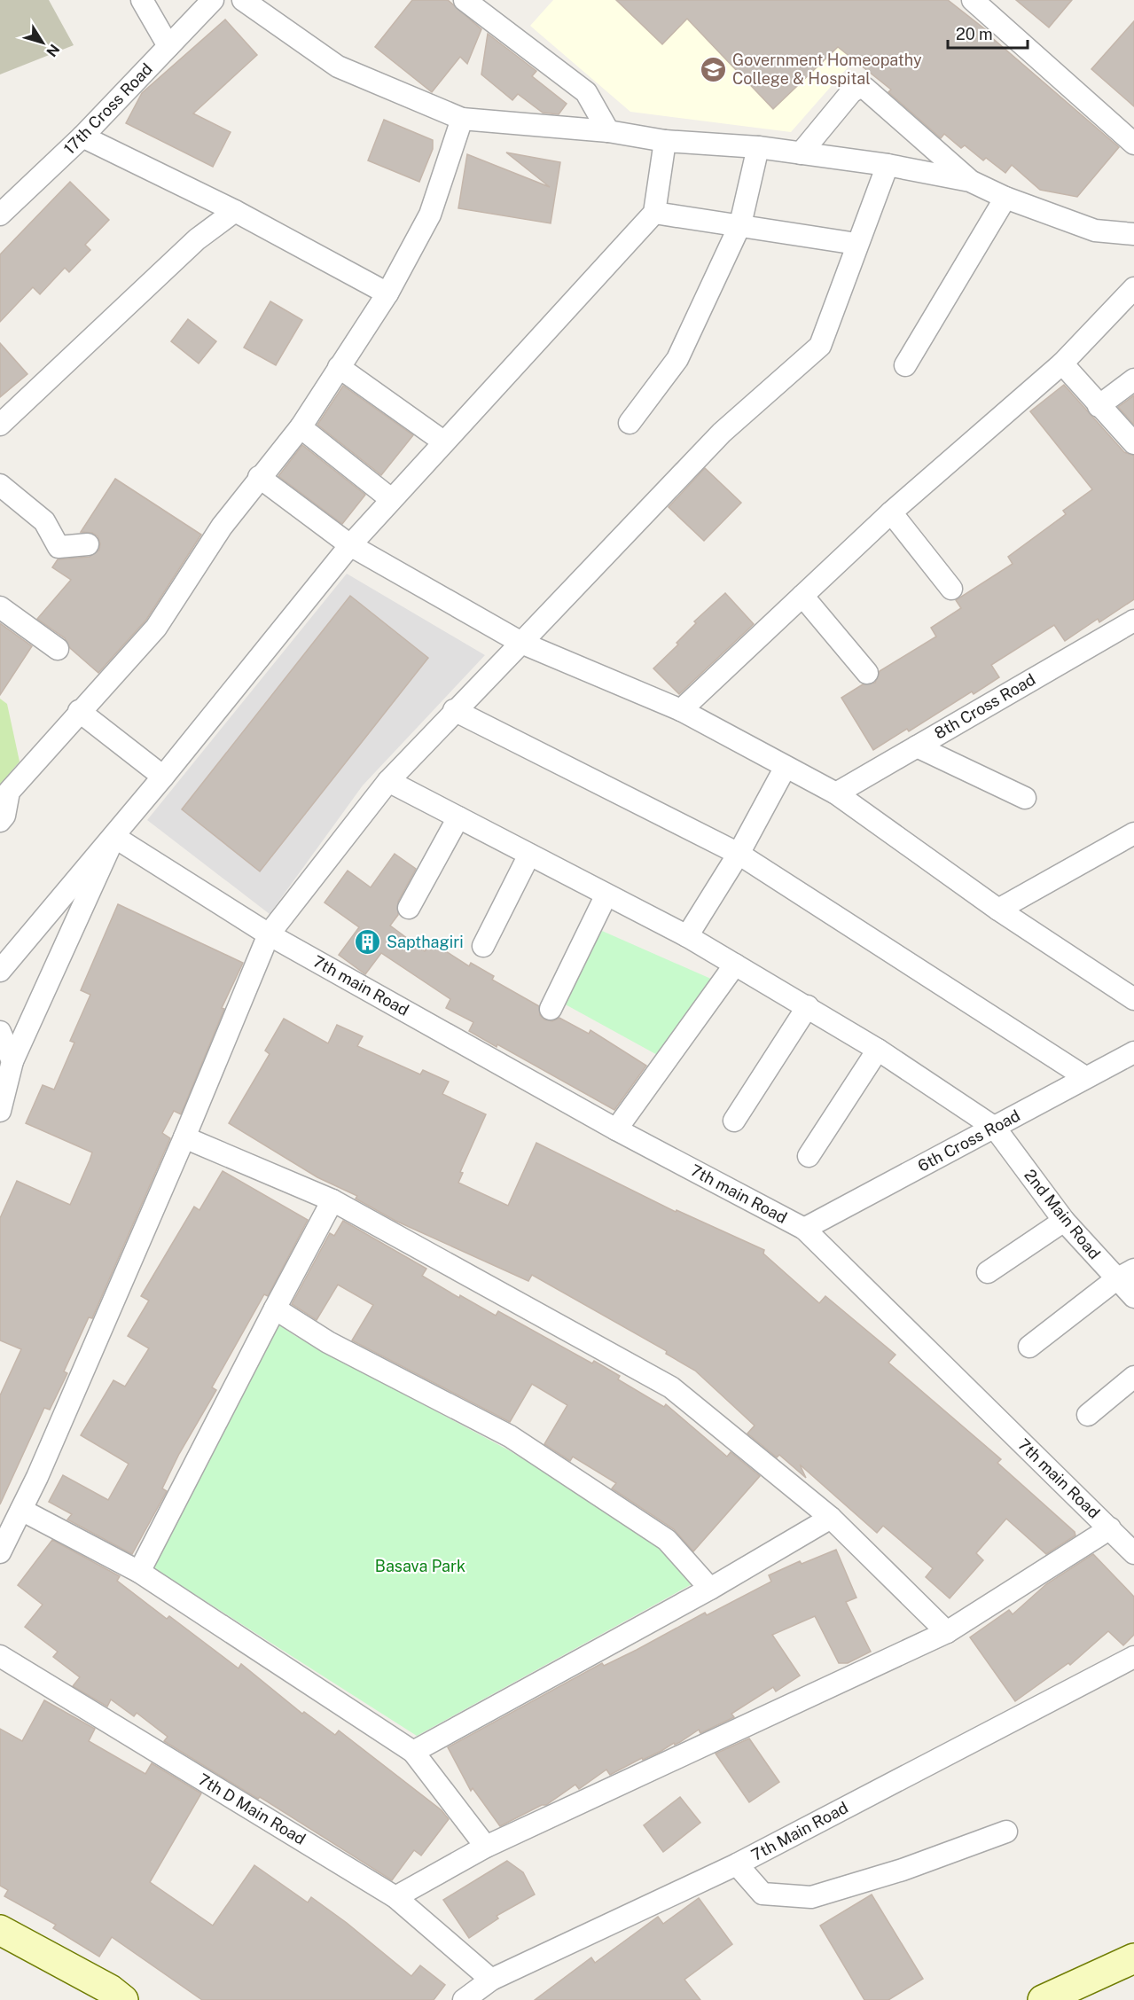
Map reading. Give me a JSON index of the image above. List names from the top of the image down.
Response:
{
  "streets": {
    "street": [
      "17th Cross Road",
      "8th Cross Road",
      "7th main Road",
      "6th Cross Road",
      "2nd Main Road",
      "7th D Main Road",
      "7th Main Road"
    ]
  },
  "crossings": [
    ["7th main Road", "6th Cross Road"],
    ["6th Cross Road", "2nd Main Road"],
    ["7th D Main Road", "7th Main Road"]
  ],
  "parks": ["Basava Park"],
  "places": {
    "school or university": ["Government Homeopathy College & Hospital"],
    "building": ["Sapthagiri"]
  },
  "scale_bar": "20 m",
  "north": "bottom right"
}
